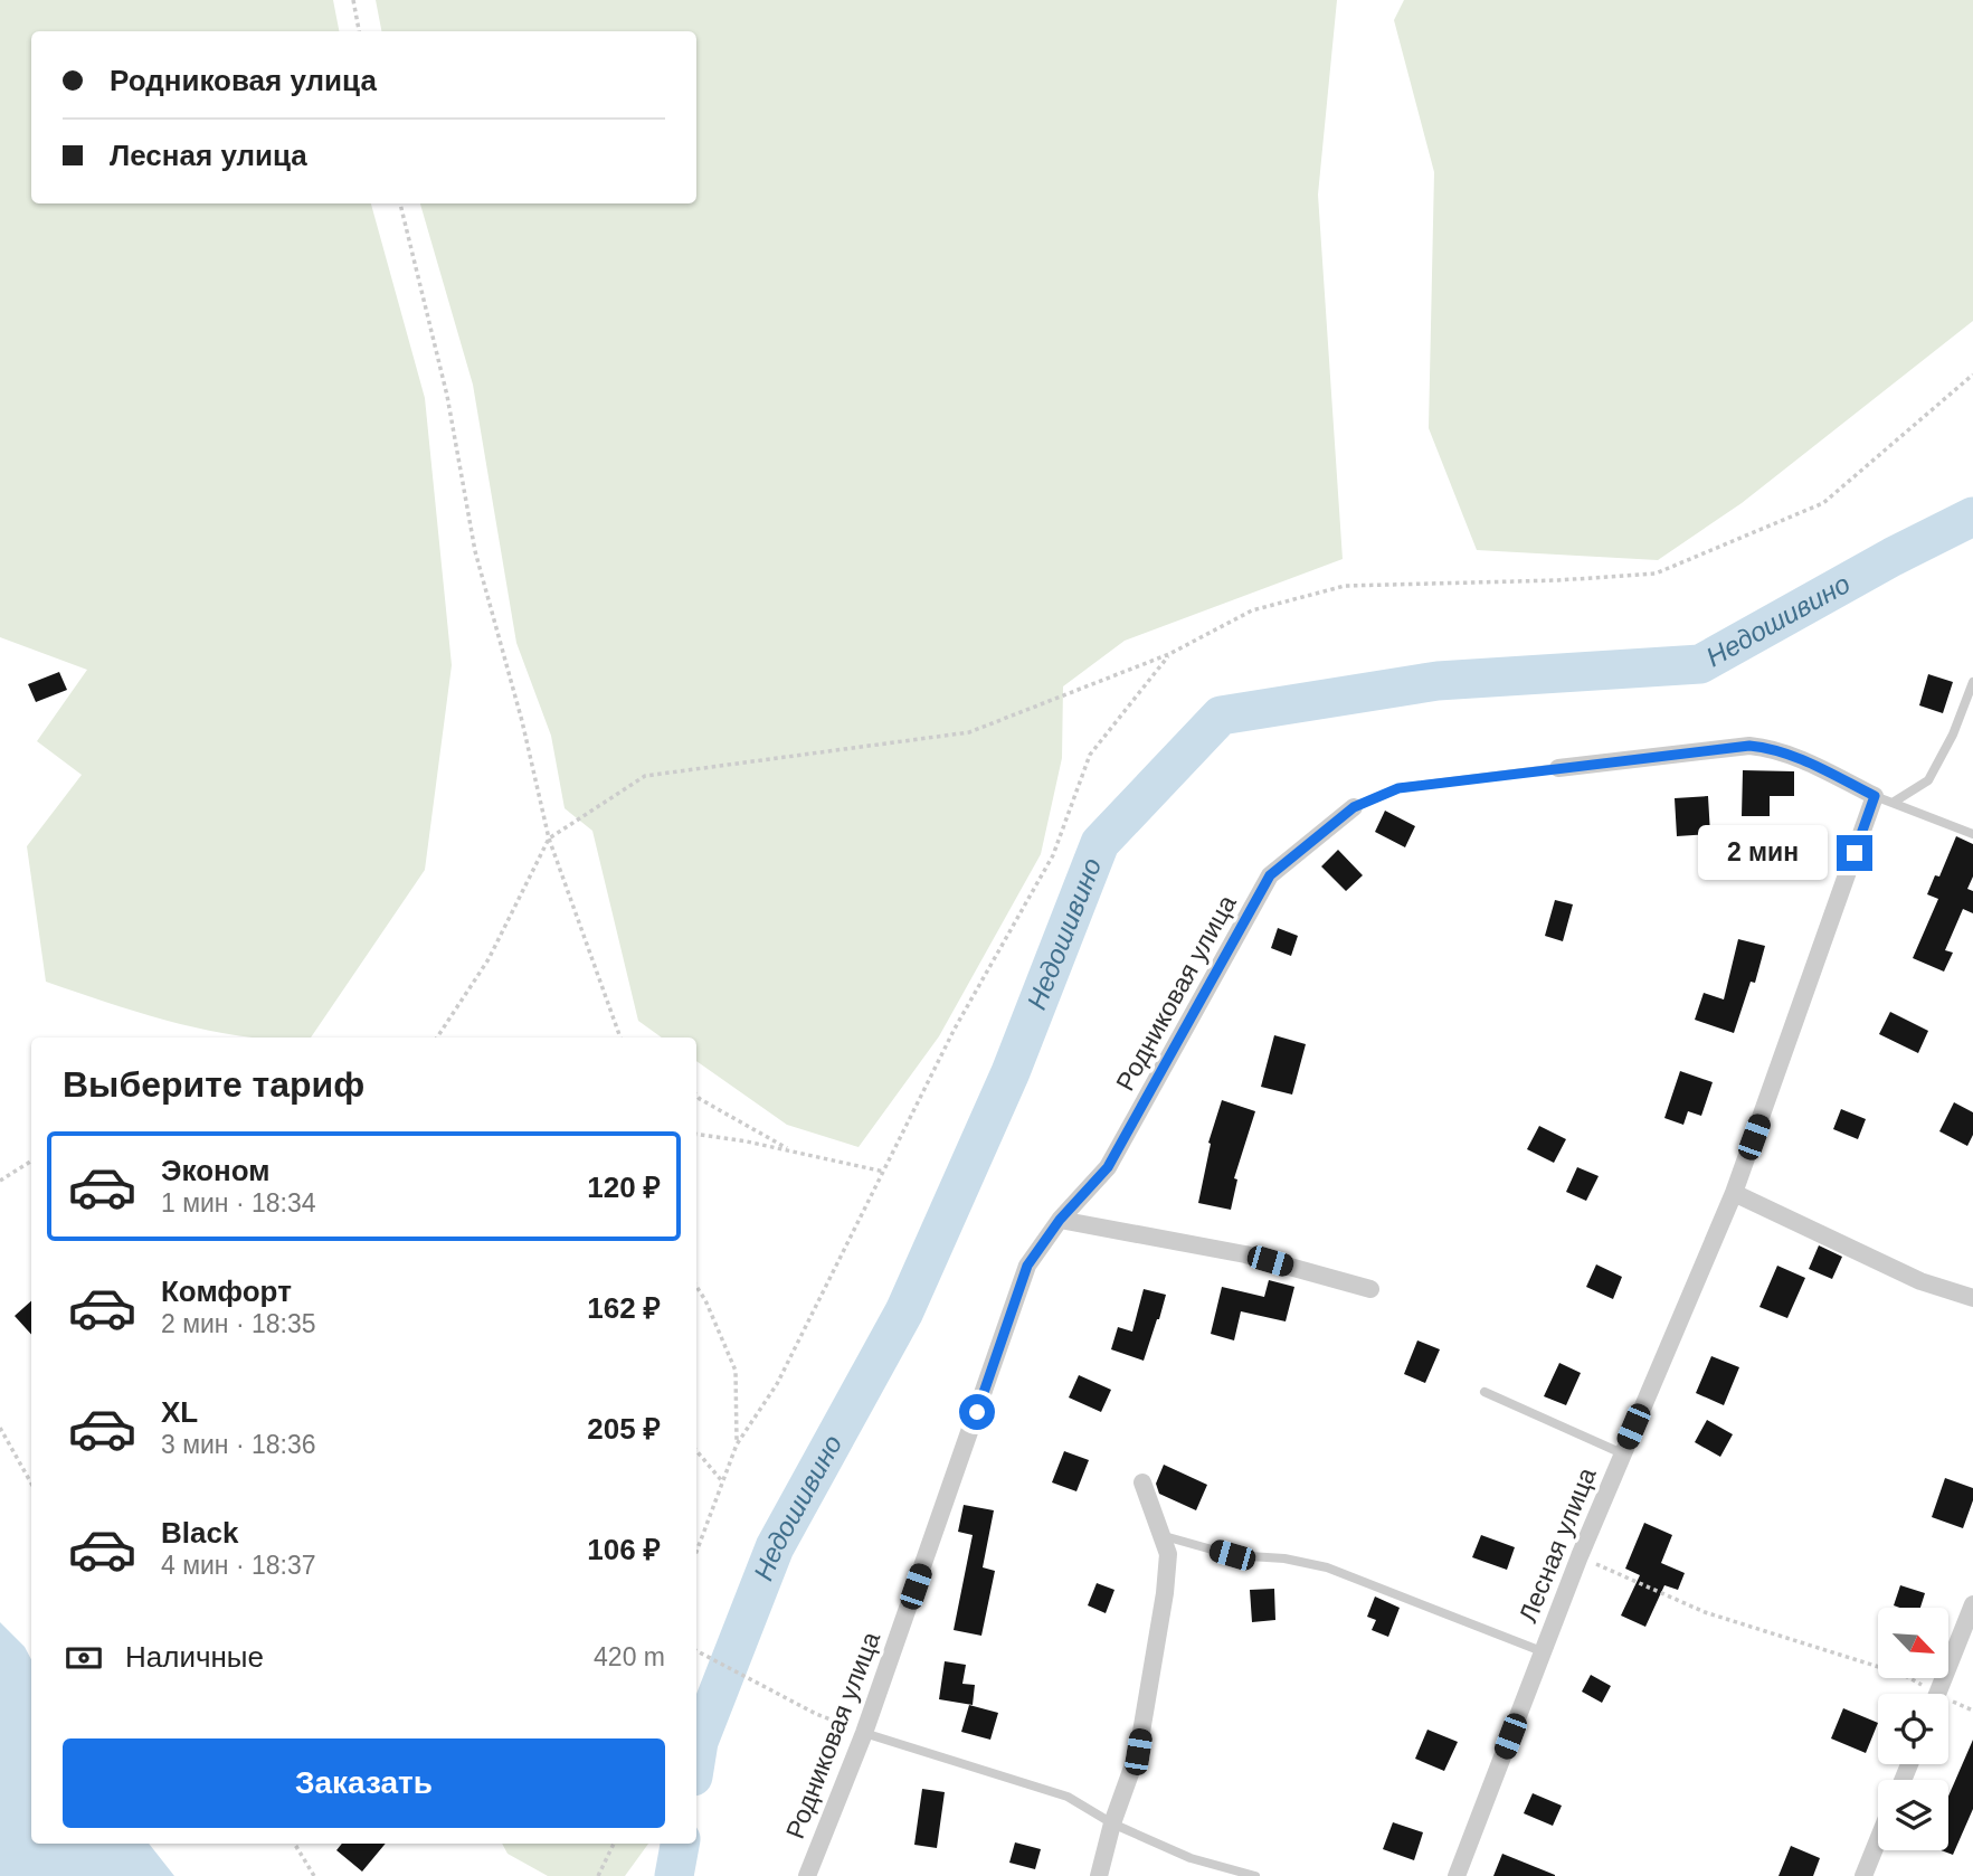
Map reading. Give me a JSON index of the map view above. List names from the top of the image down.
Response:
{
  "streets": {
    "street": ["Родниковая улица", "Лесная улица"]
  },
  "water": ["Недошивино"],
  "north": "bottom right",
  "page": {
    "banner": ["Родниковая улица", "Лесная улица"],
    "bubble": "2 мин",
    "heading": "Выберите тариф",
    "list": [
      {
        "name": "Эконом",
        "note": "1 мин · 18:34",
        "value": "120 ₽"
      },
      {
        "name": "Комфорт",
        "note": "2 мин · 18:35",
        "value": "162 ₽"
      },
      {
        "name": "XL",
        "note": "3 мин · 18:36",
        "value": "205 ₽"
      },
      {
        "name": "Black",
        "note": "4 мин · 18:37",
        "value": "106 ₽"
      }
    ],
    "pay": ["Наличные", "420 m"],
    "buttons": "Заказать"
  }
}
